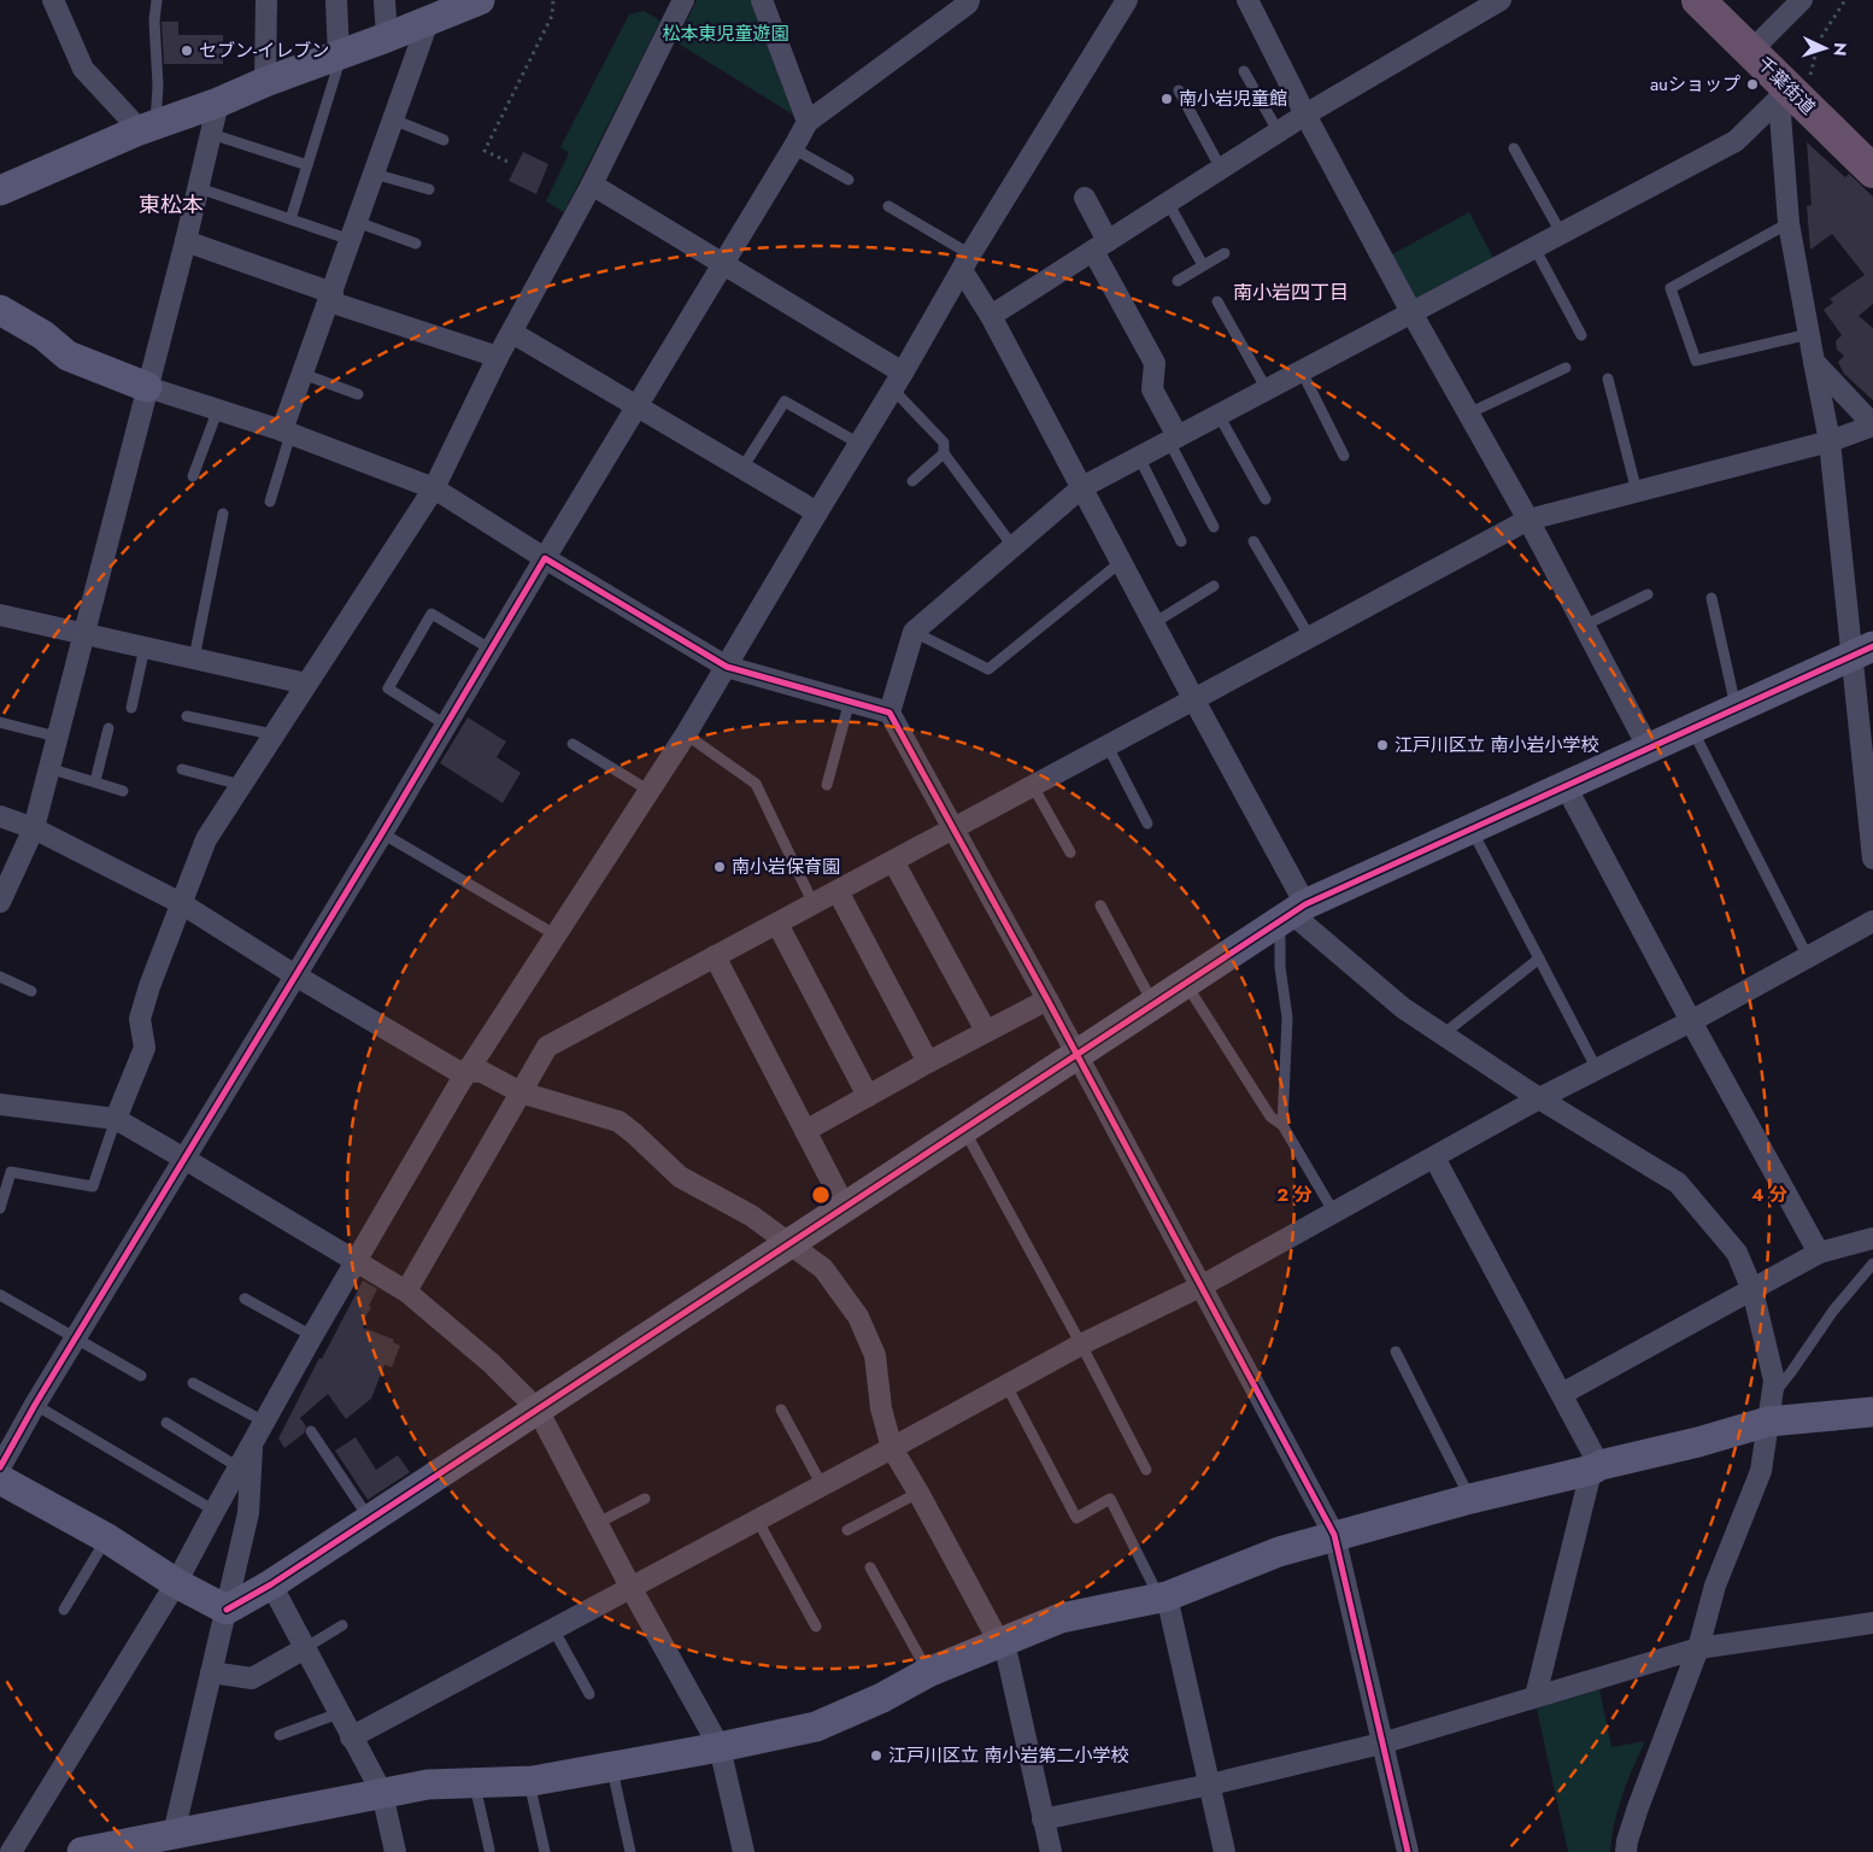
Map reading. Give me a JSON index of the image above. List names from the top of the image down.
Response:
{
  "streets": {
    "highway": ["千葉街道"]
  },
  "districts": ["東松本", "南小岩四丁目"],
  "parks": ["松本東児童遊園"],
  "places": [
    "セブン-イレブン",
    "auショップ",
    "南小岩児童館",
    "江戸川区立 南小岩小学校",
    "南小岩保育園",
    "江戸川区立 南小岩第二小学校"
  ],
  "north": "right",
  "rings": ["2 分", "4 分"]
}
